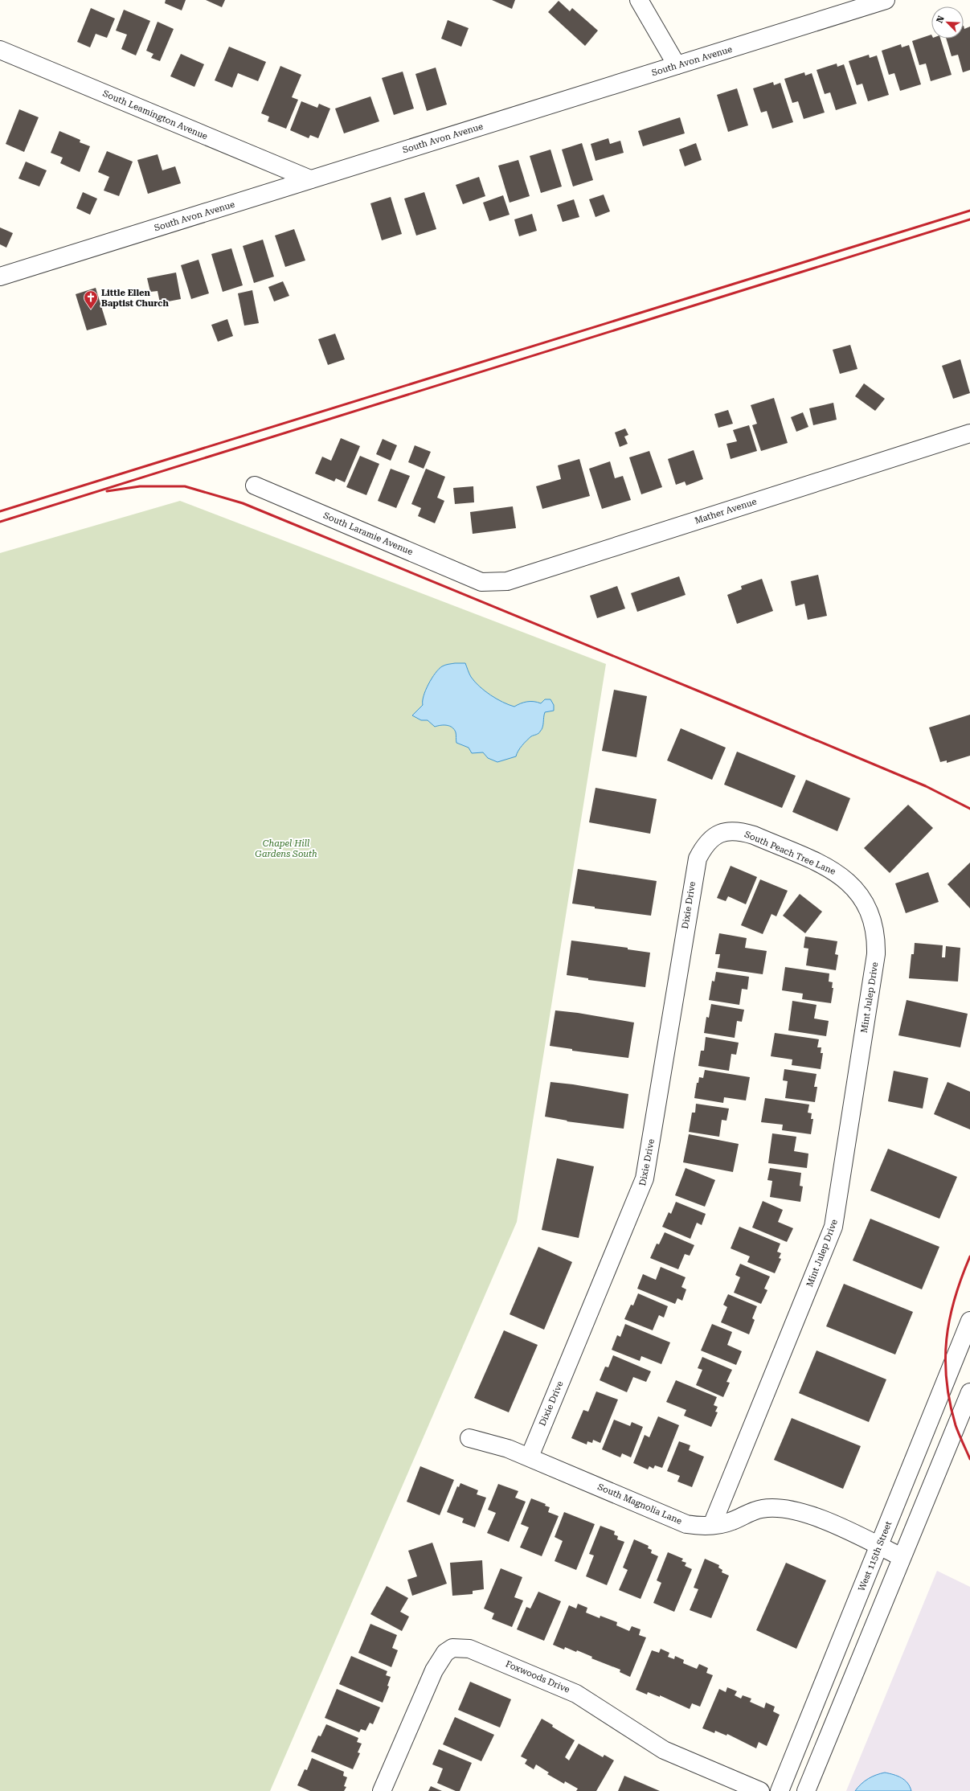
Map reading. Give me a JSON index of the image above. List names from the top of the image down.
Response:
{
  "streets": {
    "street": [
      "South Avon Avenue",
      "South Leamington Avenue",
      "Mather Avenue",
      "South Laramie Avenue",
      "South Peach Tree Lane",
      "Dixie Drive",
      "Mint Julep Drive",
      "South Magnolia Lane",
      "West 115th Street",
      "Foxwoods Drive"
    ]
  },
  "crossings": [
    ["South Avon Avenue", "South Leamington Avenue"],
    ["Mather Avenue", "South Laramie Avenue"],
    ["South Peach Tree Lane", "Dixie Drive"],
    ["South Peach Tree Lane", "Mint Julep Drive"],
    ["Dixie Drive", "South Magnolia Lane"],
    ["Mint Julep Drive", "South Magnolia Lane"],
    ["South Magnolia Lane", "West 115th Street"]
  ],
  "parks": ["Chapel Hill Gardens South"],
  "places": {
    "church": ["Little Ellen Baptist Church"]
  },
  "north": "top left"
}
